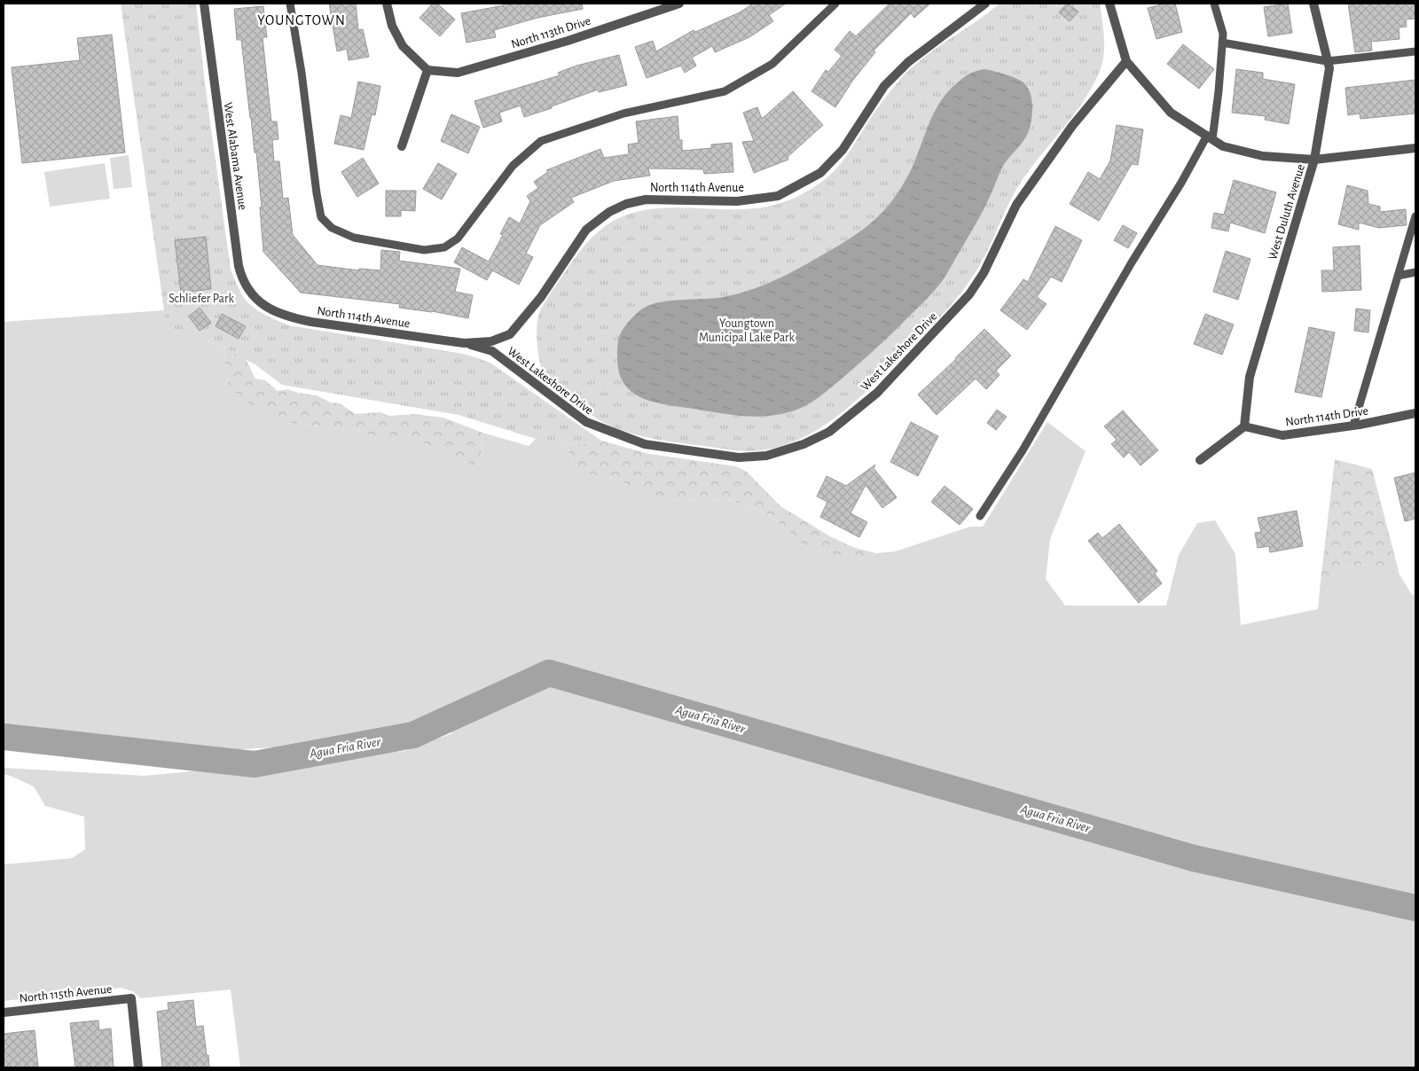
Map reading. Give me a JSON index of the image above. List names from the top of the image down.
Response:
{
  "streets": {
    "street": [
      "North 113th Drive",
      "West Alabama Avenue",
      "North 114th Avenue",
      "West Duluth Avenue",
      "West Lakeshore Drive",
      "North 114th Drive",
      "North 115th Avenue"
    ]
  },
  "crossings": [
    ["West Alabama Avenue", "North 114th Avenue"],
    ["North 114th Avenue", "West Lakeshore Drive"],
    ["West Duluth Avenue", "North 114th Drive"]
  ],
  "districts": ["YOUNGTOWN"],
  "water": ["Agua Fria River"],
  "parks": ["Schliefer Park", "Youngtown Municipal Lake Park"]
}
